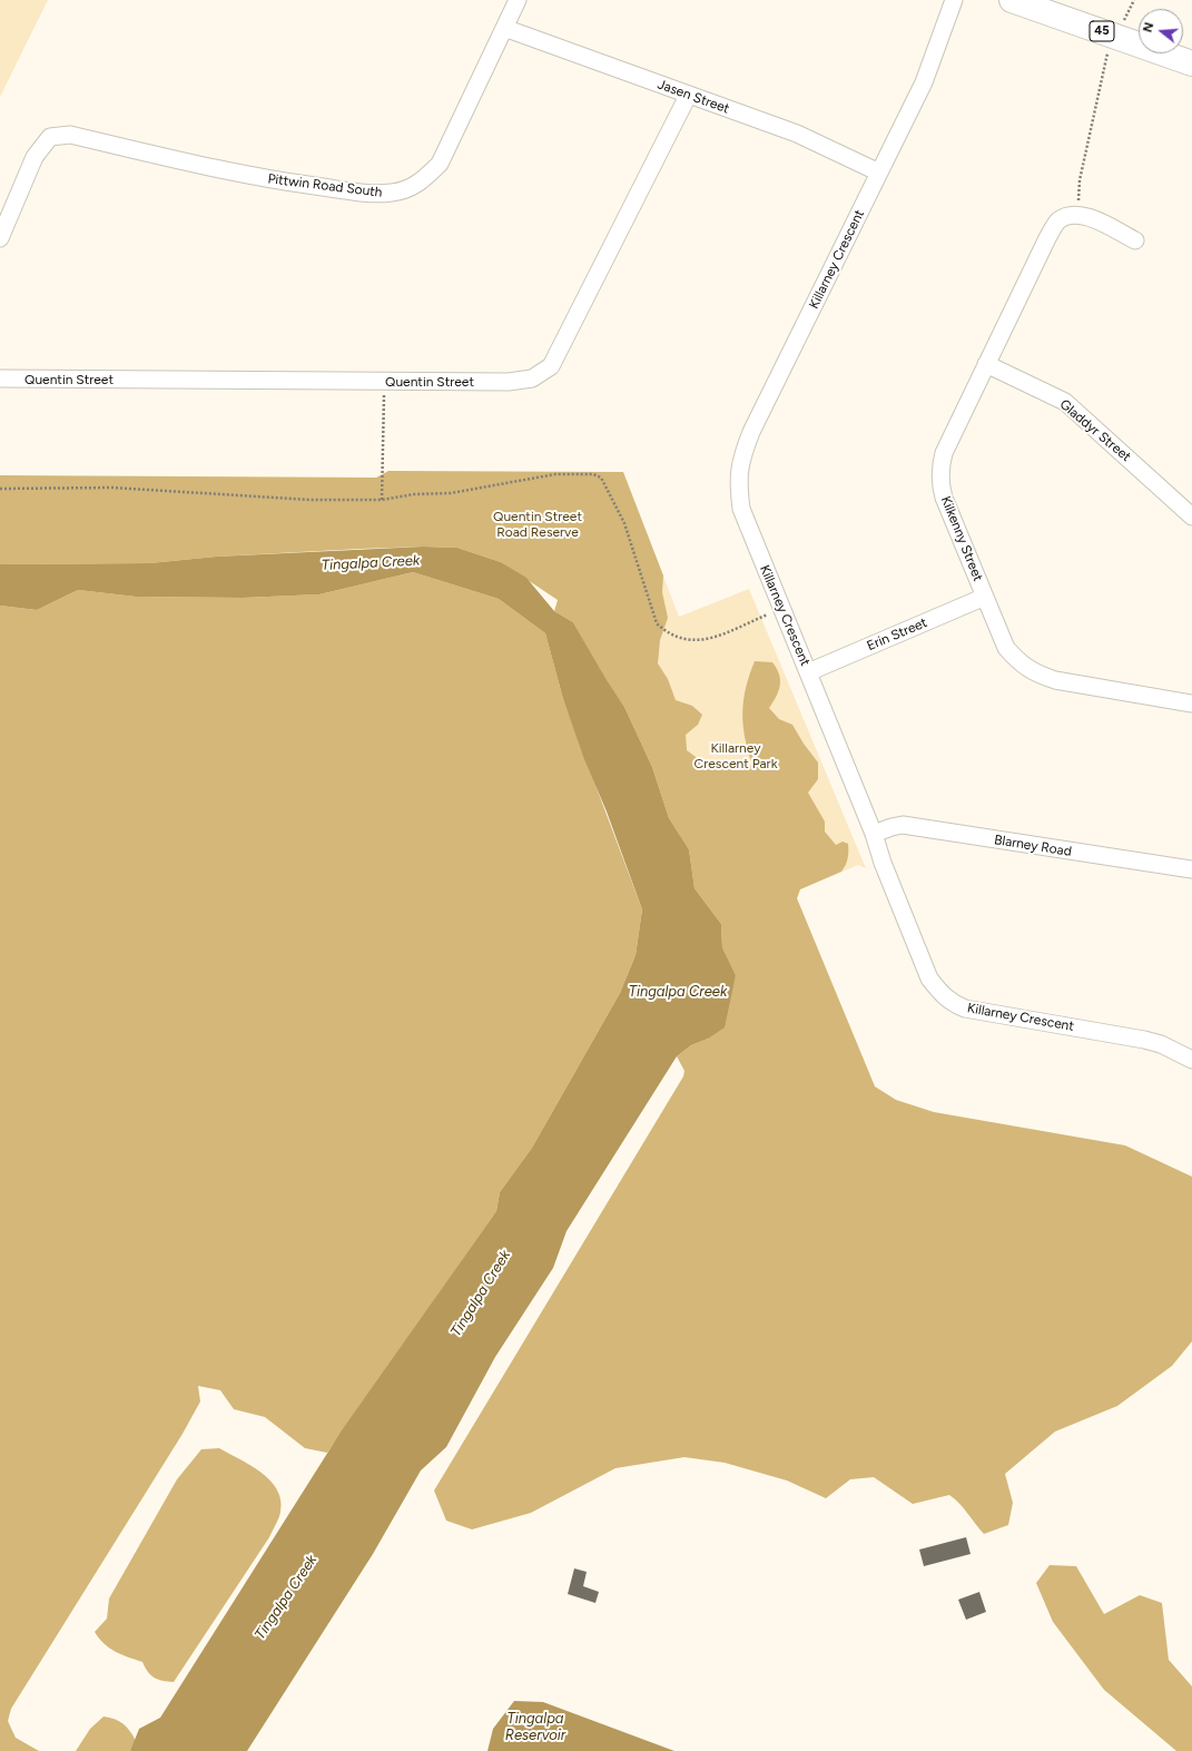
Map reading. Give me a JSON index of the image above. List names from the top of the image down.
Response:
{
  "streets": {
    "main road": ["45"],
    "street": [
      "Jasen Street",
      "Pittwin Road South",
      "Killarney Crescent",
      "Quentin Street",
      "Gladdyr Street",
      "Kilkenny Street",
      "Erin Street",
      "Blarney Road"
    ]
  },
  "crossings": [
    ["Jasen Street", "Pittwin Road South"],
    ["Jasen Street", "Killarney Crescent"],
    ["Jasen Street", "Quentin Street"],
    ["Killarney Crescent", "Erin Street"],
    ["Killarney Crescent", "Blarney Road"],
    ["Gladdyr Street", "Kilkenny Street"],
    ["Kilkenny Street", "Erin Street"]
  ],
  "water": ["Tingalpa Creek", "Tingalpa Reservoir"],
  "parks": ["Quentin Street Road Reserve", "Killarney Crescent Park"],
  "north": "left"
}
